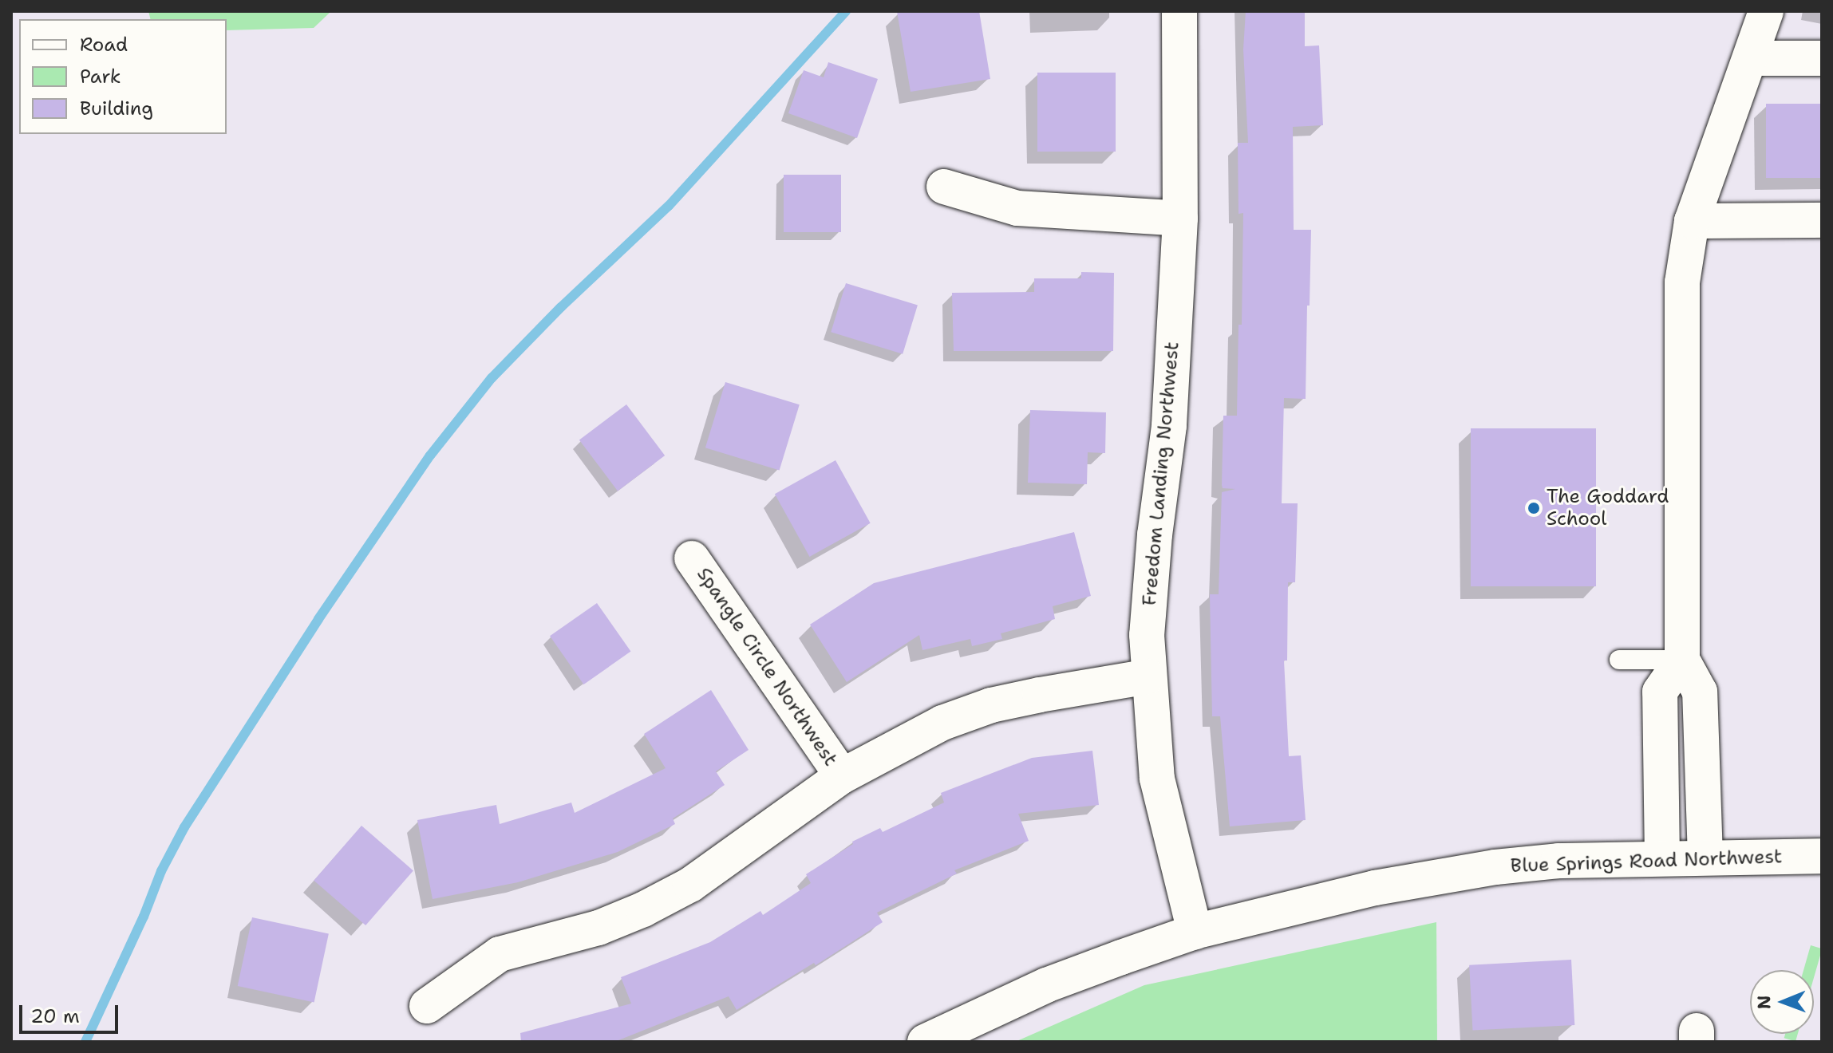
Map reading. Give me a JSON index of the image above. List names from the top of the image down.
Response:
{
  "streets": {
    "street": ["Freedom Landing Northwest", "Spangle Circle Northwest", "Blue Springs Road Northwest"]
  },
  "crossings": [
    ["Freedom Landing Northwest", "Blue Springs Road Northwest"]
  ],
  "places": ["The Goddard School"],
  "legend": ["Road", "Park", "Building"],
  "scale_bar": "20 m",
  "north": "left"
}
